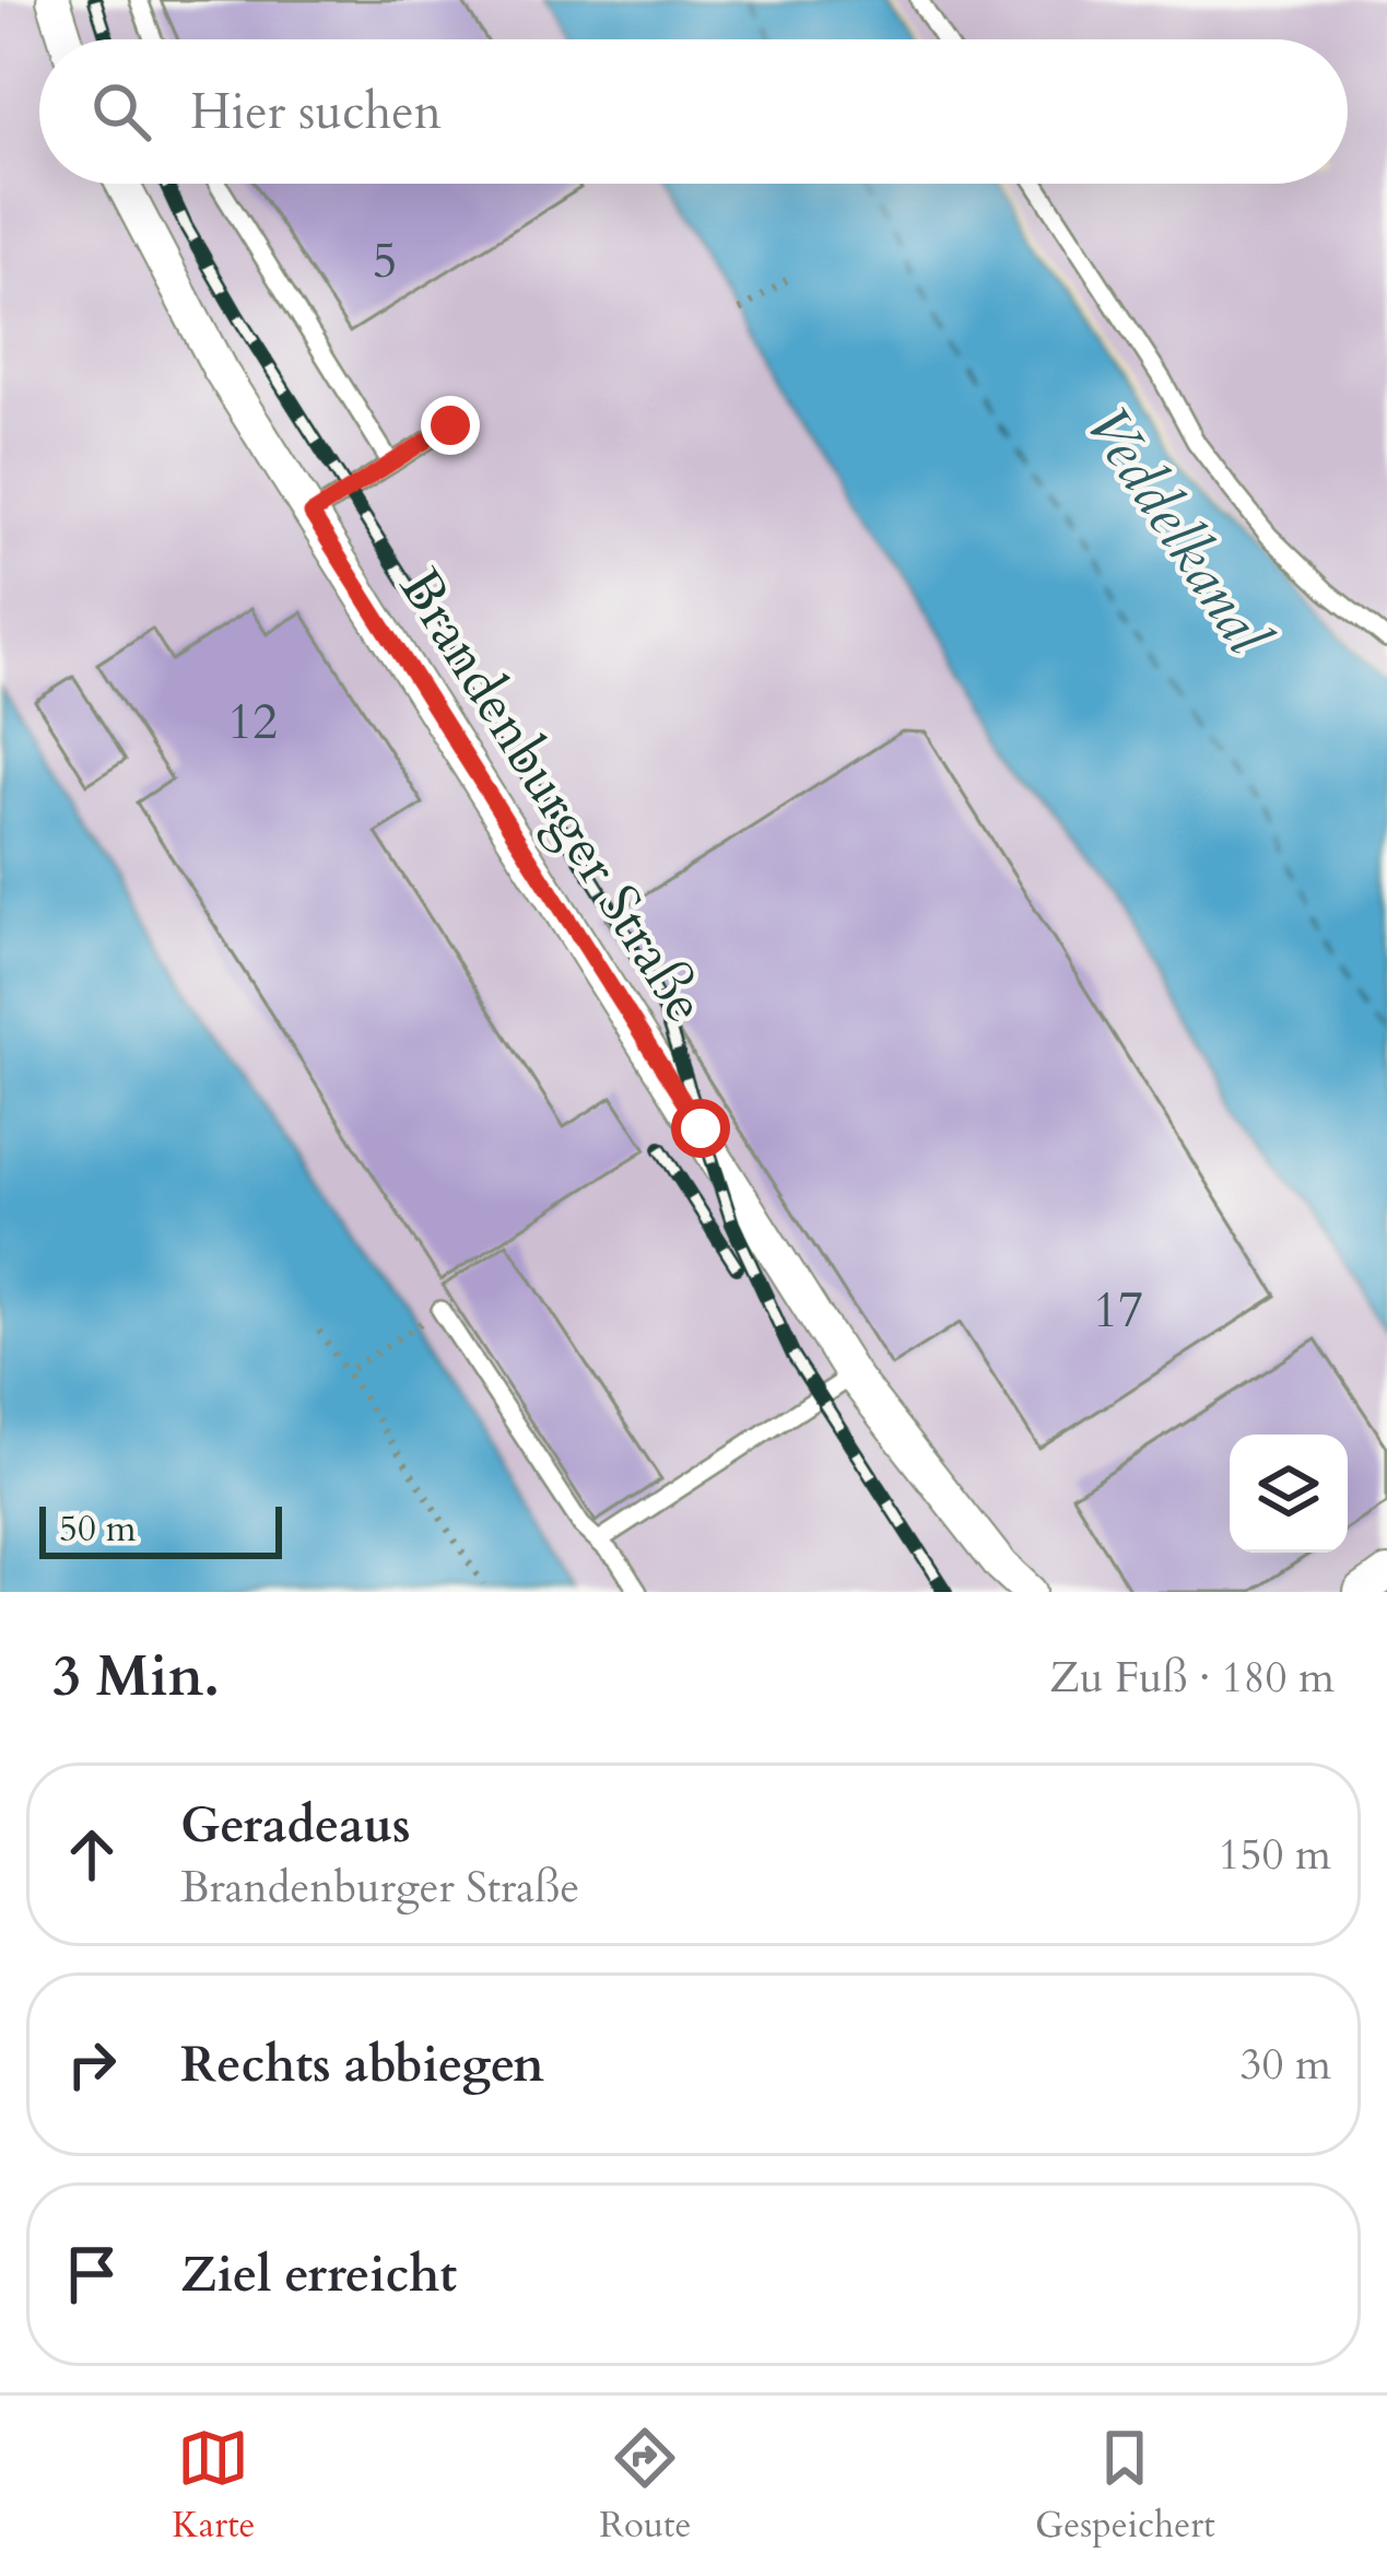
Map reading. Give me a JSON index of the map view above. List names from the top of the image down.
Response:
{
  "streets": {
    "street": ["Brandenburger Straße"]
  },
  "water": ["Veddelkanal"],
  "house_numbers": ["5", "12", "17"],
  "scale_bar": "50 m",
  "page": {
    "search": "Hier suchen",
    "scale": "50 m",
    "heading": ["3 Min.", "Zu Fuß · 180 m"],
    "list": [
      ["Geradeaus", "Brandenburger Straße", "150 m"],
      ["Rechts abbiegen", "30 m"],
      "Ziel erreicht"
    ],
    "nav": ["Karte", "Route", "Gespeichert"]
  }
}
